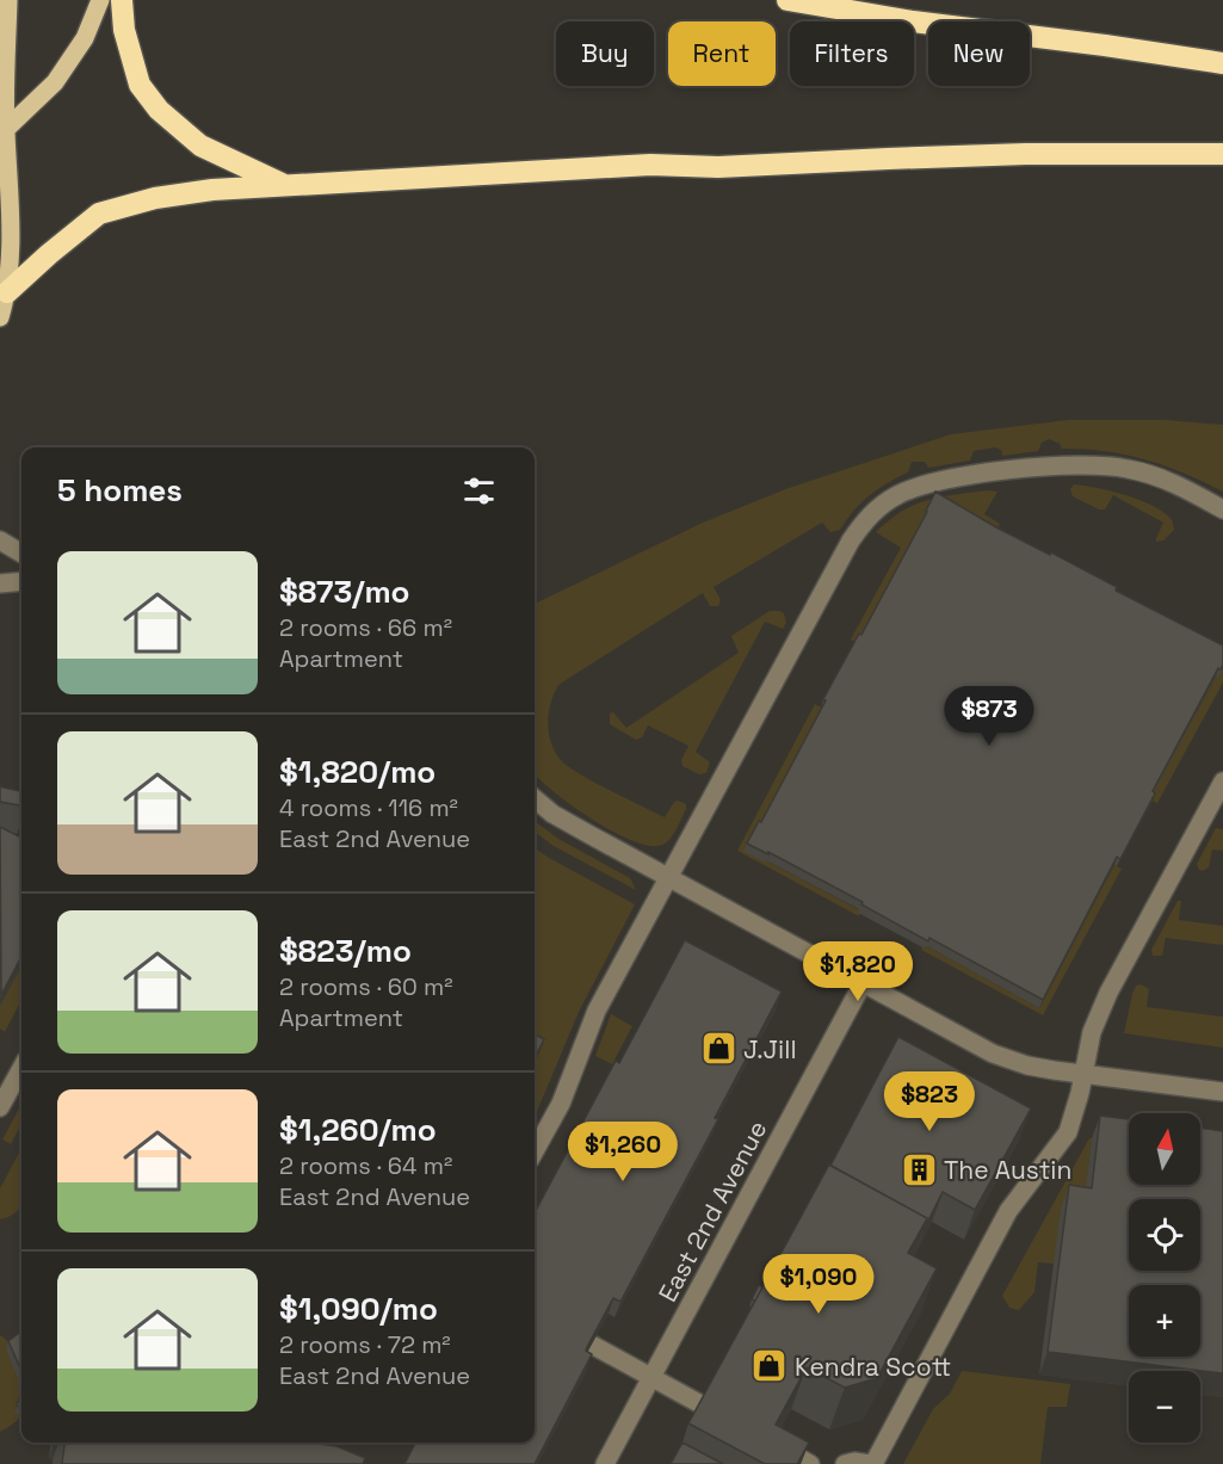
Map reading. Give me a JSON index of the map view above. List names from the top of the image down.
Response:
{
  "streets": {
    "street": ["East 2nd Avenue"]
  },
  "places": {
    "shop": ["J.Jill", "Kendra Scott"],
    "building": ["The Austin"]
  },
  "north": "top",
  "page": {
    "chip": [
      "Buy",
      "Rent",
      "Filters",
      "New"
    ],
    "heading": "5 homes",
    "list": [
      {
        "name": "$873/mo",
        "note": "2 rooms · 66 m² · Apartment"
      },
      {
        "name": "$1,820/mo",
        "note": "4 rooms · 116 m² · East 2nd Avenue"
      },
      {
        "name": "$823/mo",
        "note": "2 rooms · 60 m² · Apartment"
      },
      {
        "name": "$1,260/mo",
        "note": "2 rooms · 64 m² · East 2nd Avenue"
      },
      {
        "name": "$1,090/mo",
        "note": "2 rooms · 72 m² · East 2nd Avenue"
      }
    ],
    "price": [
      "$873",
      "$1,820",
      "$823",
      "$1,260",
      "$1,090"
    ],
    "map_buttons": ["+", "−"]
  }
}
